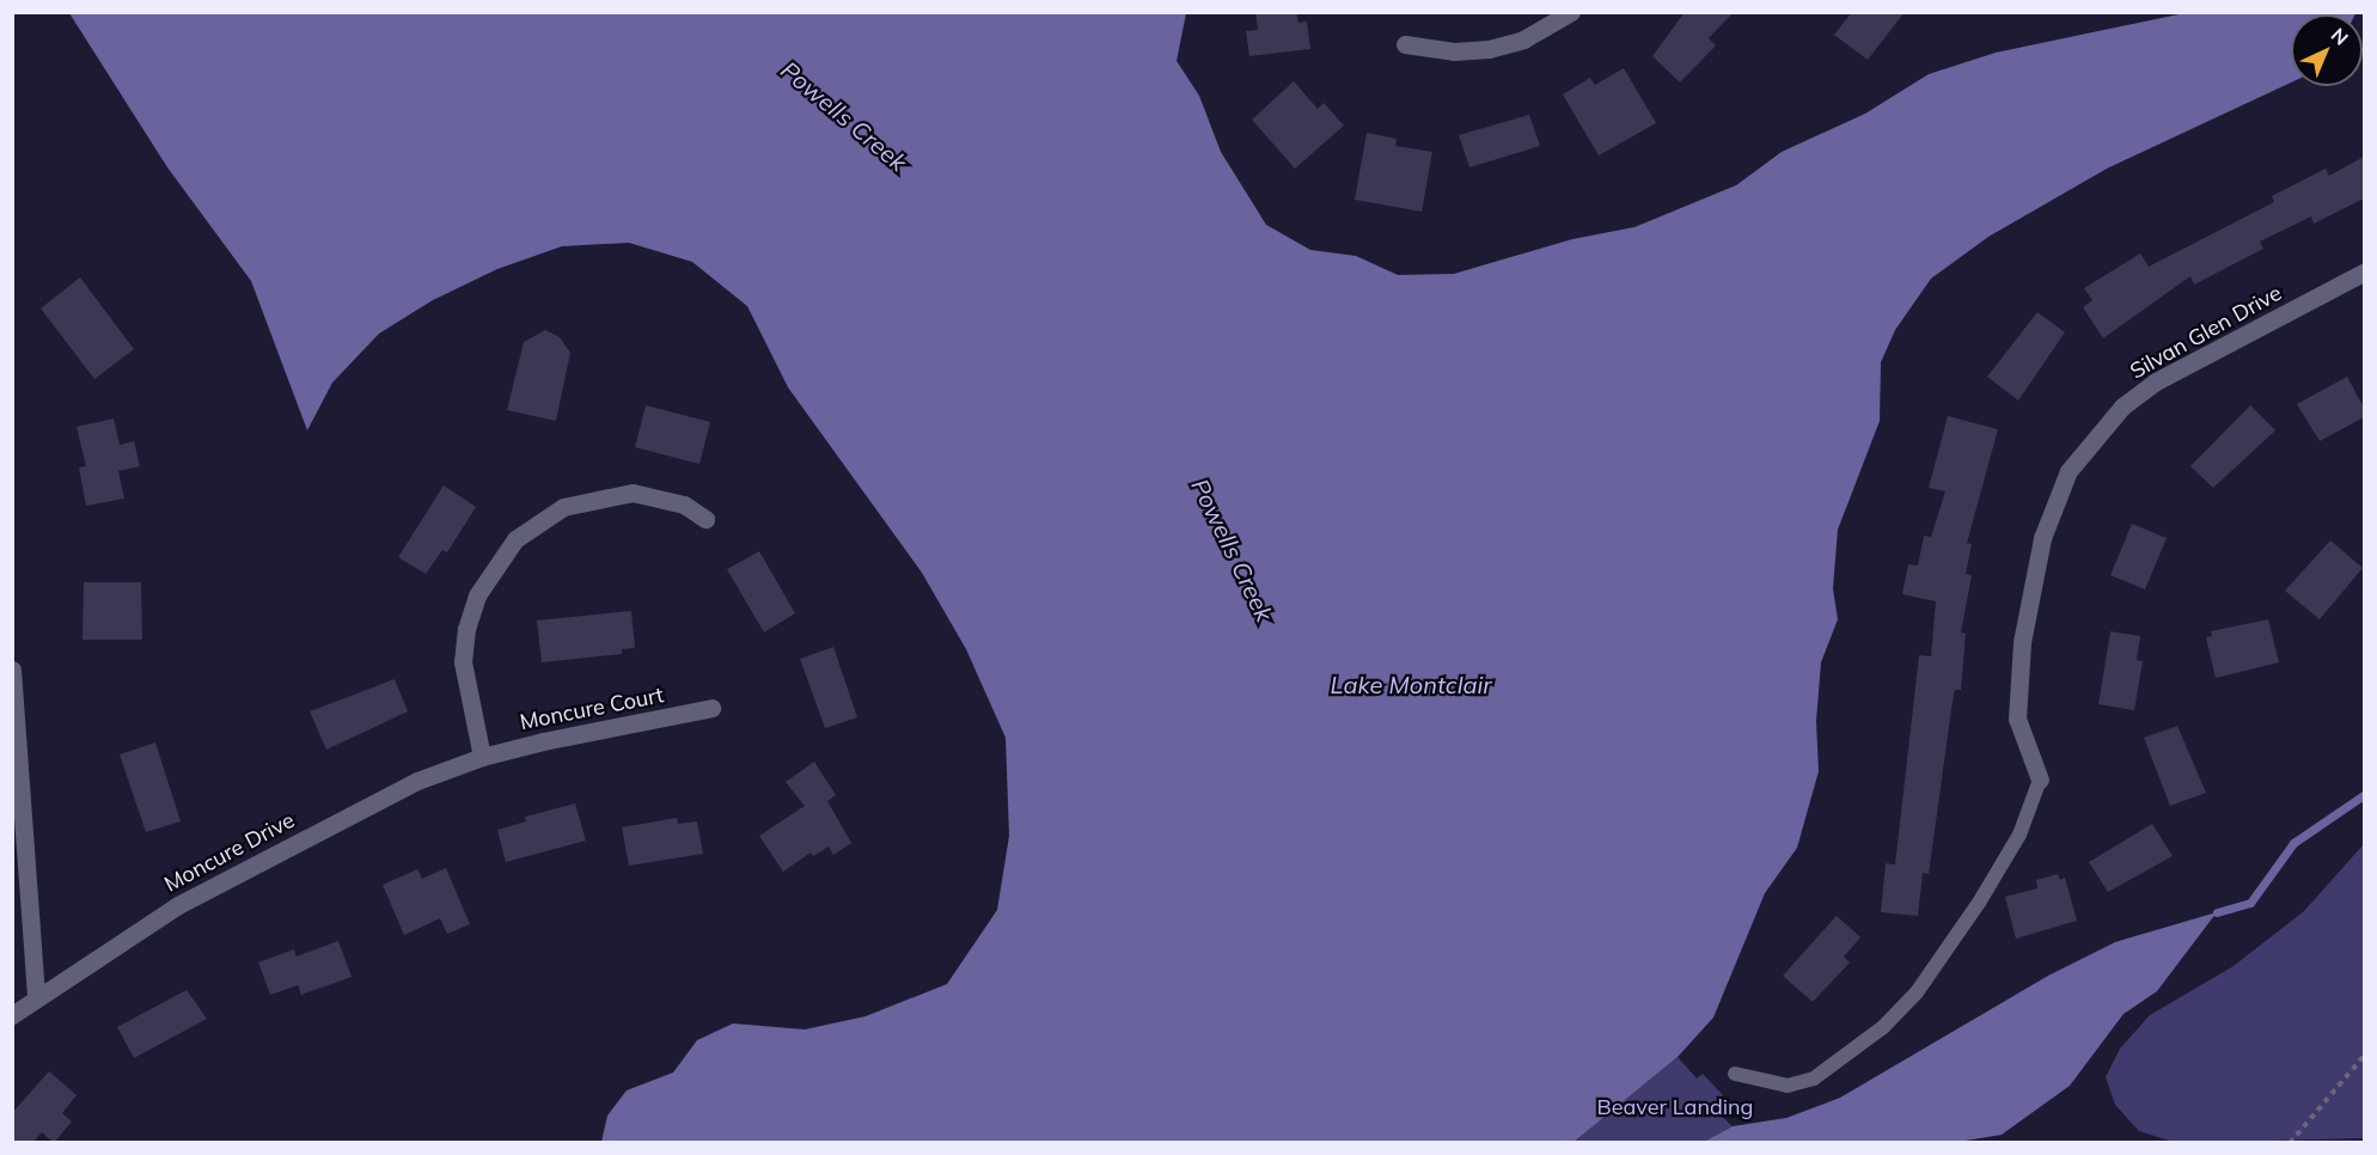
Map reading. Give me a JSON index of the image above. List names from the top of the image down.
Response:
{
  "streets": {
    "street": ["Silvan Glen Drive", "Moncure Court", "Moncure Drive"]
  },
  "crossings": [
    ["Moncure Court", "Moncure Drive"]
  ],
  "water": ["Powells Creek", "Lake Montclair"],
  "parks": ["Beaver Landing"],
  "north": "top right"
}
